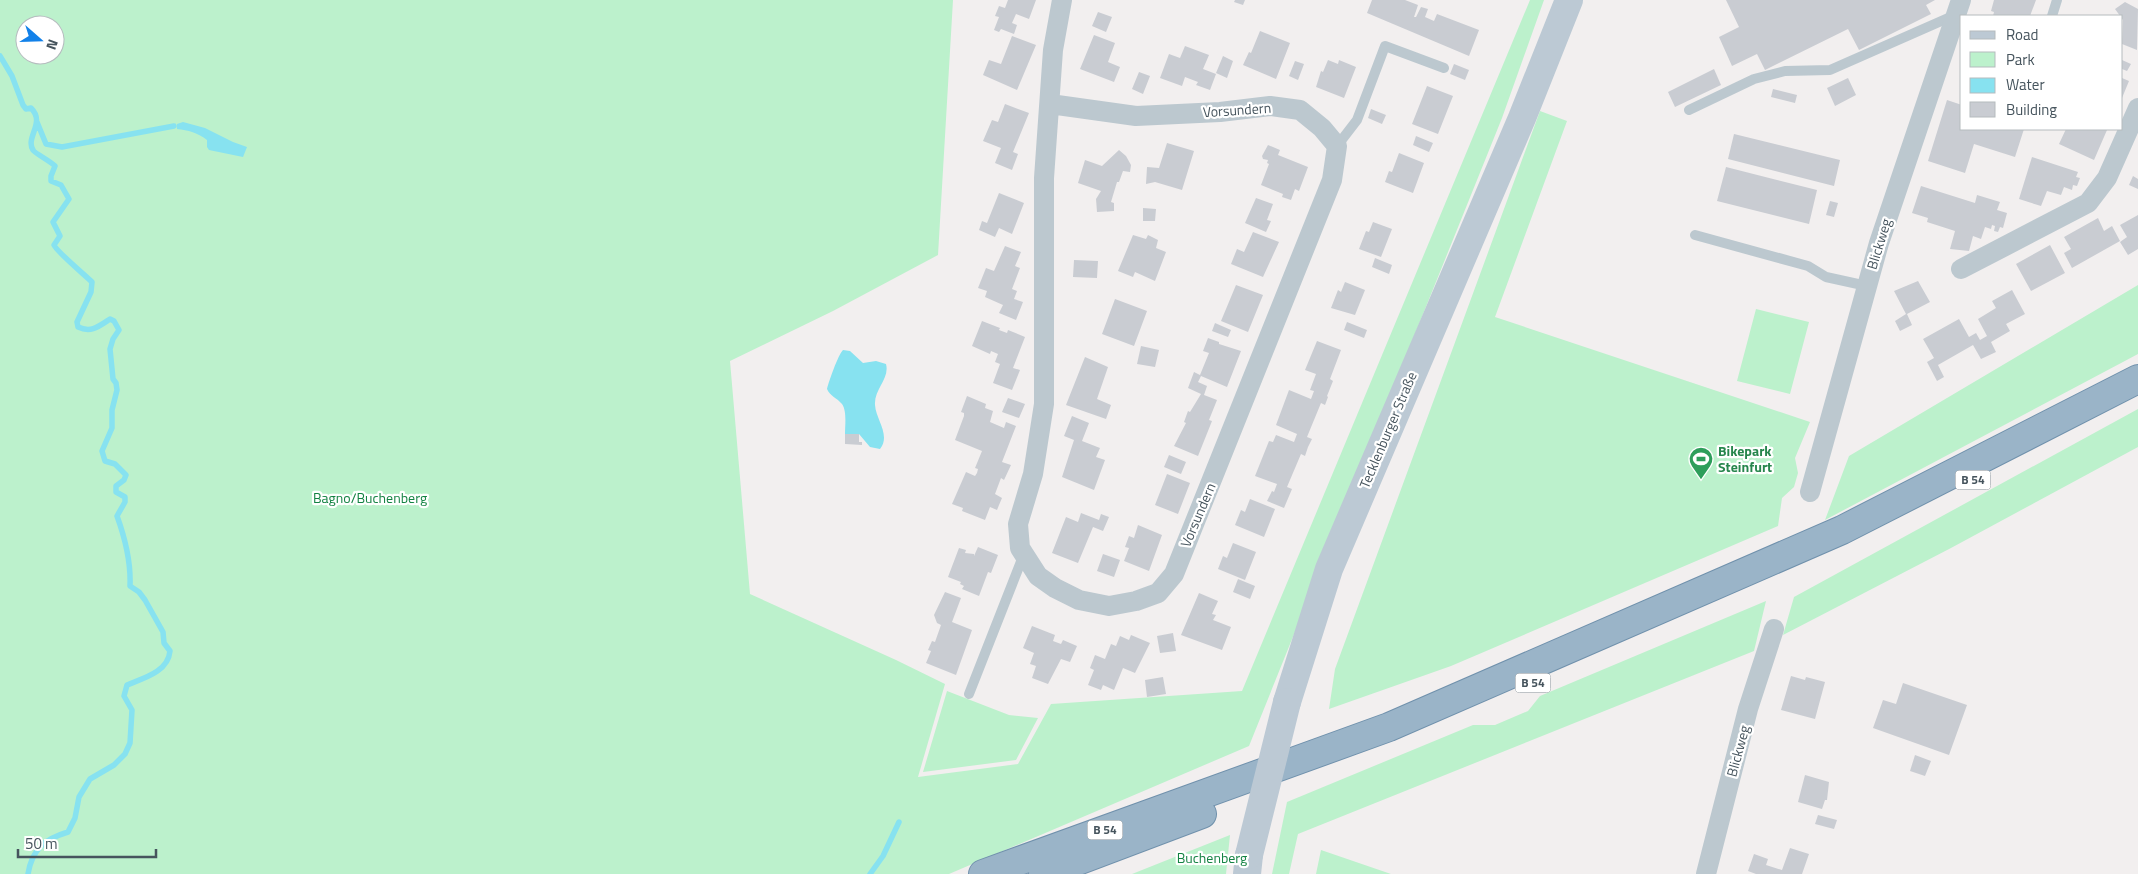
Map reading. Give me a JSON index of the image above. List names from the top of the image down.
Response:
{
  "streets": {
    "highway": ["B 54"],
    "main road": ["Tecklenburger Straße"],
    "street": ["Vorsundern", "Blickweg"]
  },
  "parks": ["Bagno/Buchenberg", "Buchenberg"],
  "places": {
    "sports": ["Bikepark Steinfurt"]
  },
  "legend": [
    "Road",
    "Park",
    "Water",
    "Building"
  ],
  "scale_bar": "50 m",
  "north": "right"
}
